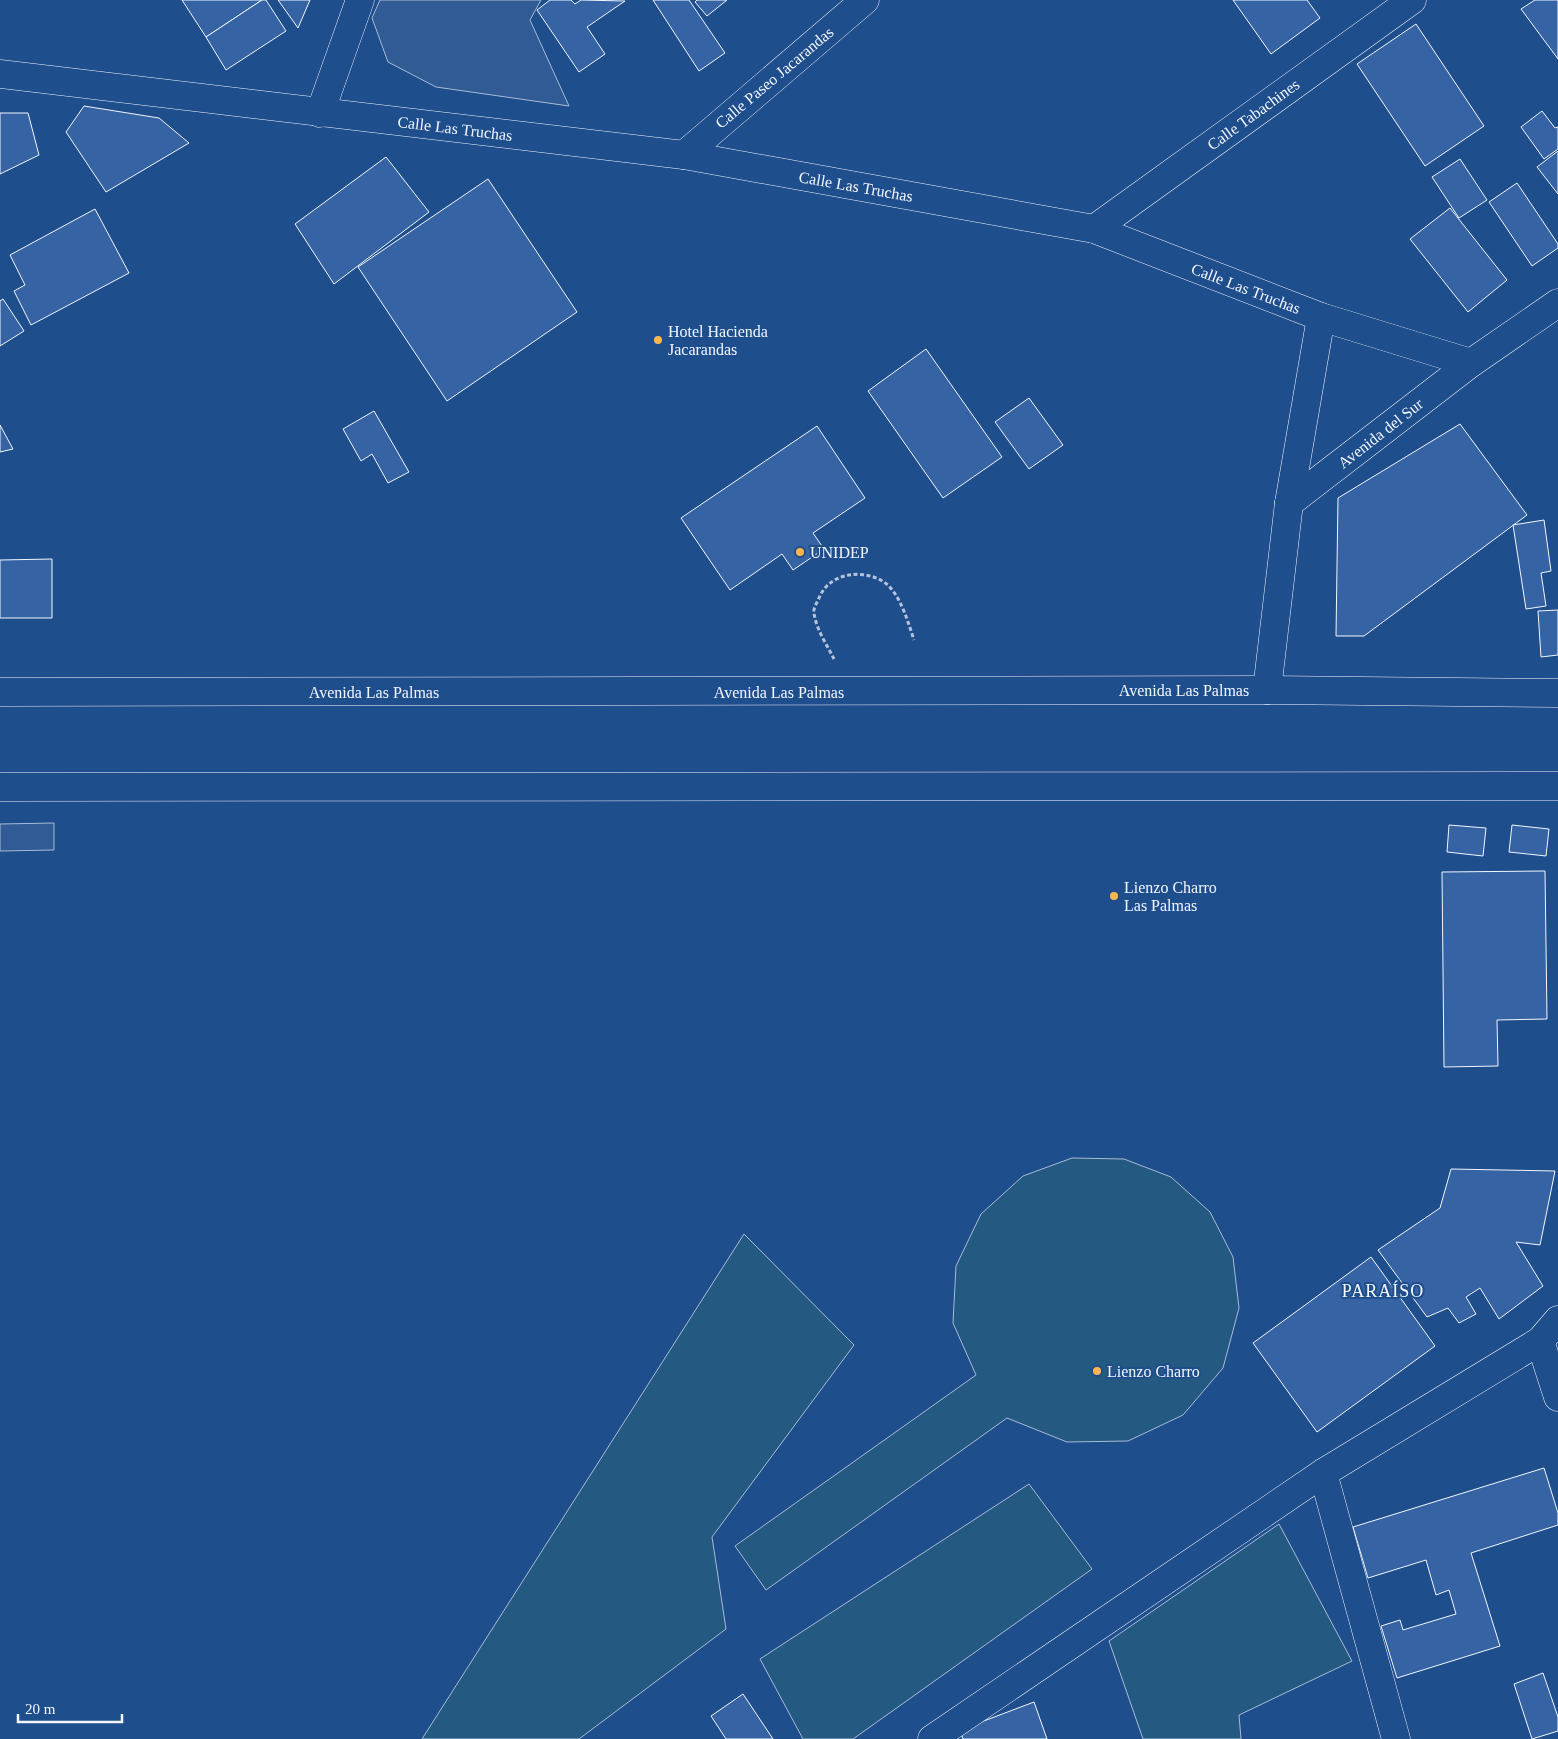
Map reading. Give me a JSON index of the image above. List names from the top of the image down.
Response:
{
  "streets": {
    "street": [
      "Calle Paseo Jacarandas",
      "Calle Tabachines",
      "Calle Las Truchas",
      "Avenida del Sur",
      "Avenida Las Palmas"
    ]
  },
  "crossings": [
    ["Calle Paseo Jacarandas", "Calle Las Truchas"],
    ["Calle Tabachines", "Calle Las Truchas"],
    ["Calle Las Truchas", "Avenida del Sur"],
    ["Calle Las Truchas", "Avenida Las Palmas"]
  ],
  "districts": ["PARAÍSO"],
  "places": [
    "Hotel Hacienda Jacarandas",
    "UNIDEP",
    "Lienzo Charro Las Palmas",
    "Lienzo Charro"
  ],
  "scale_bar": "20 m"
}
